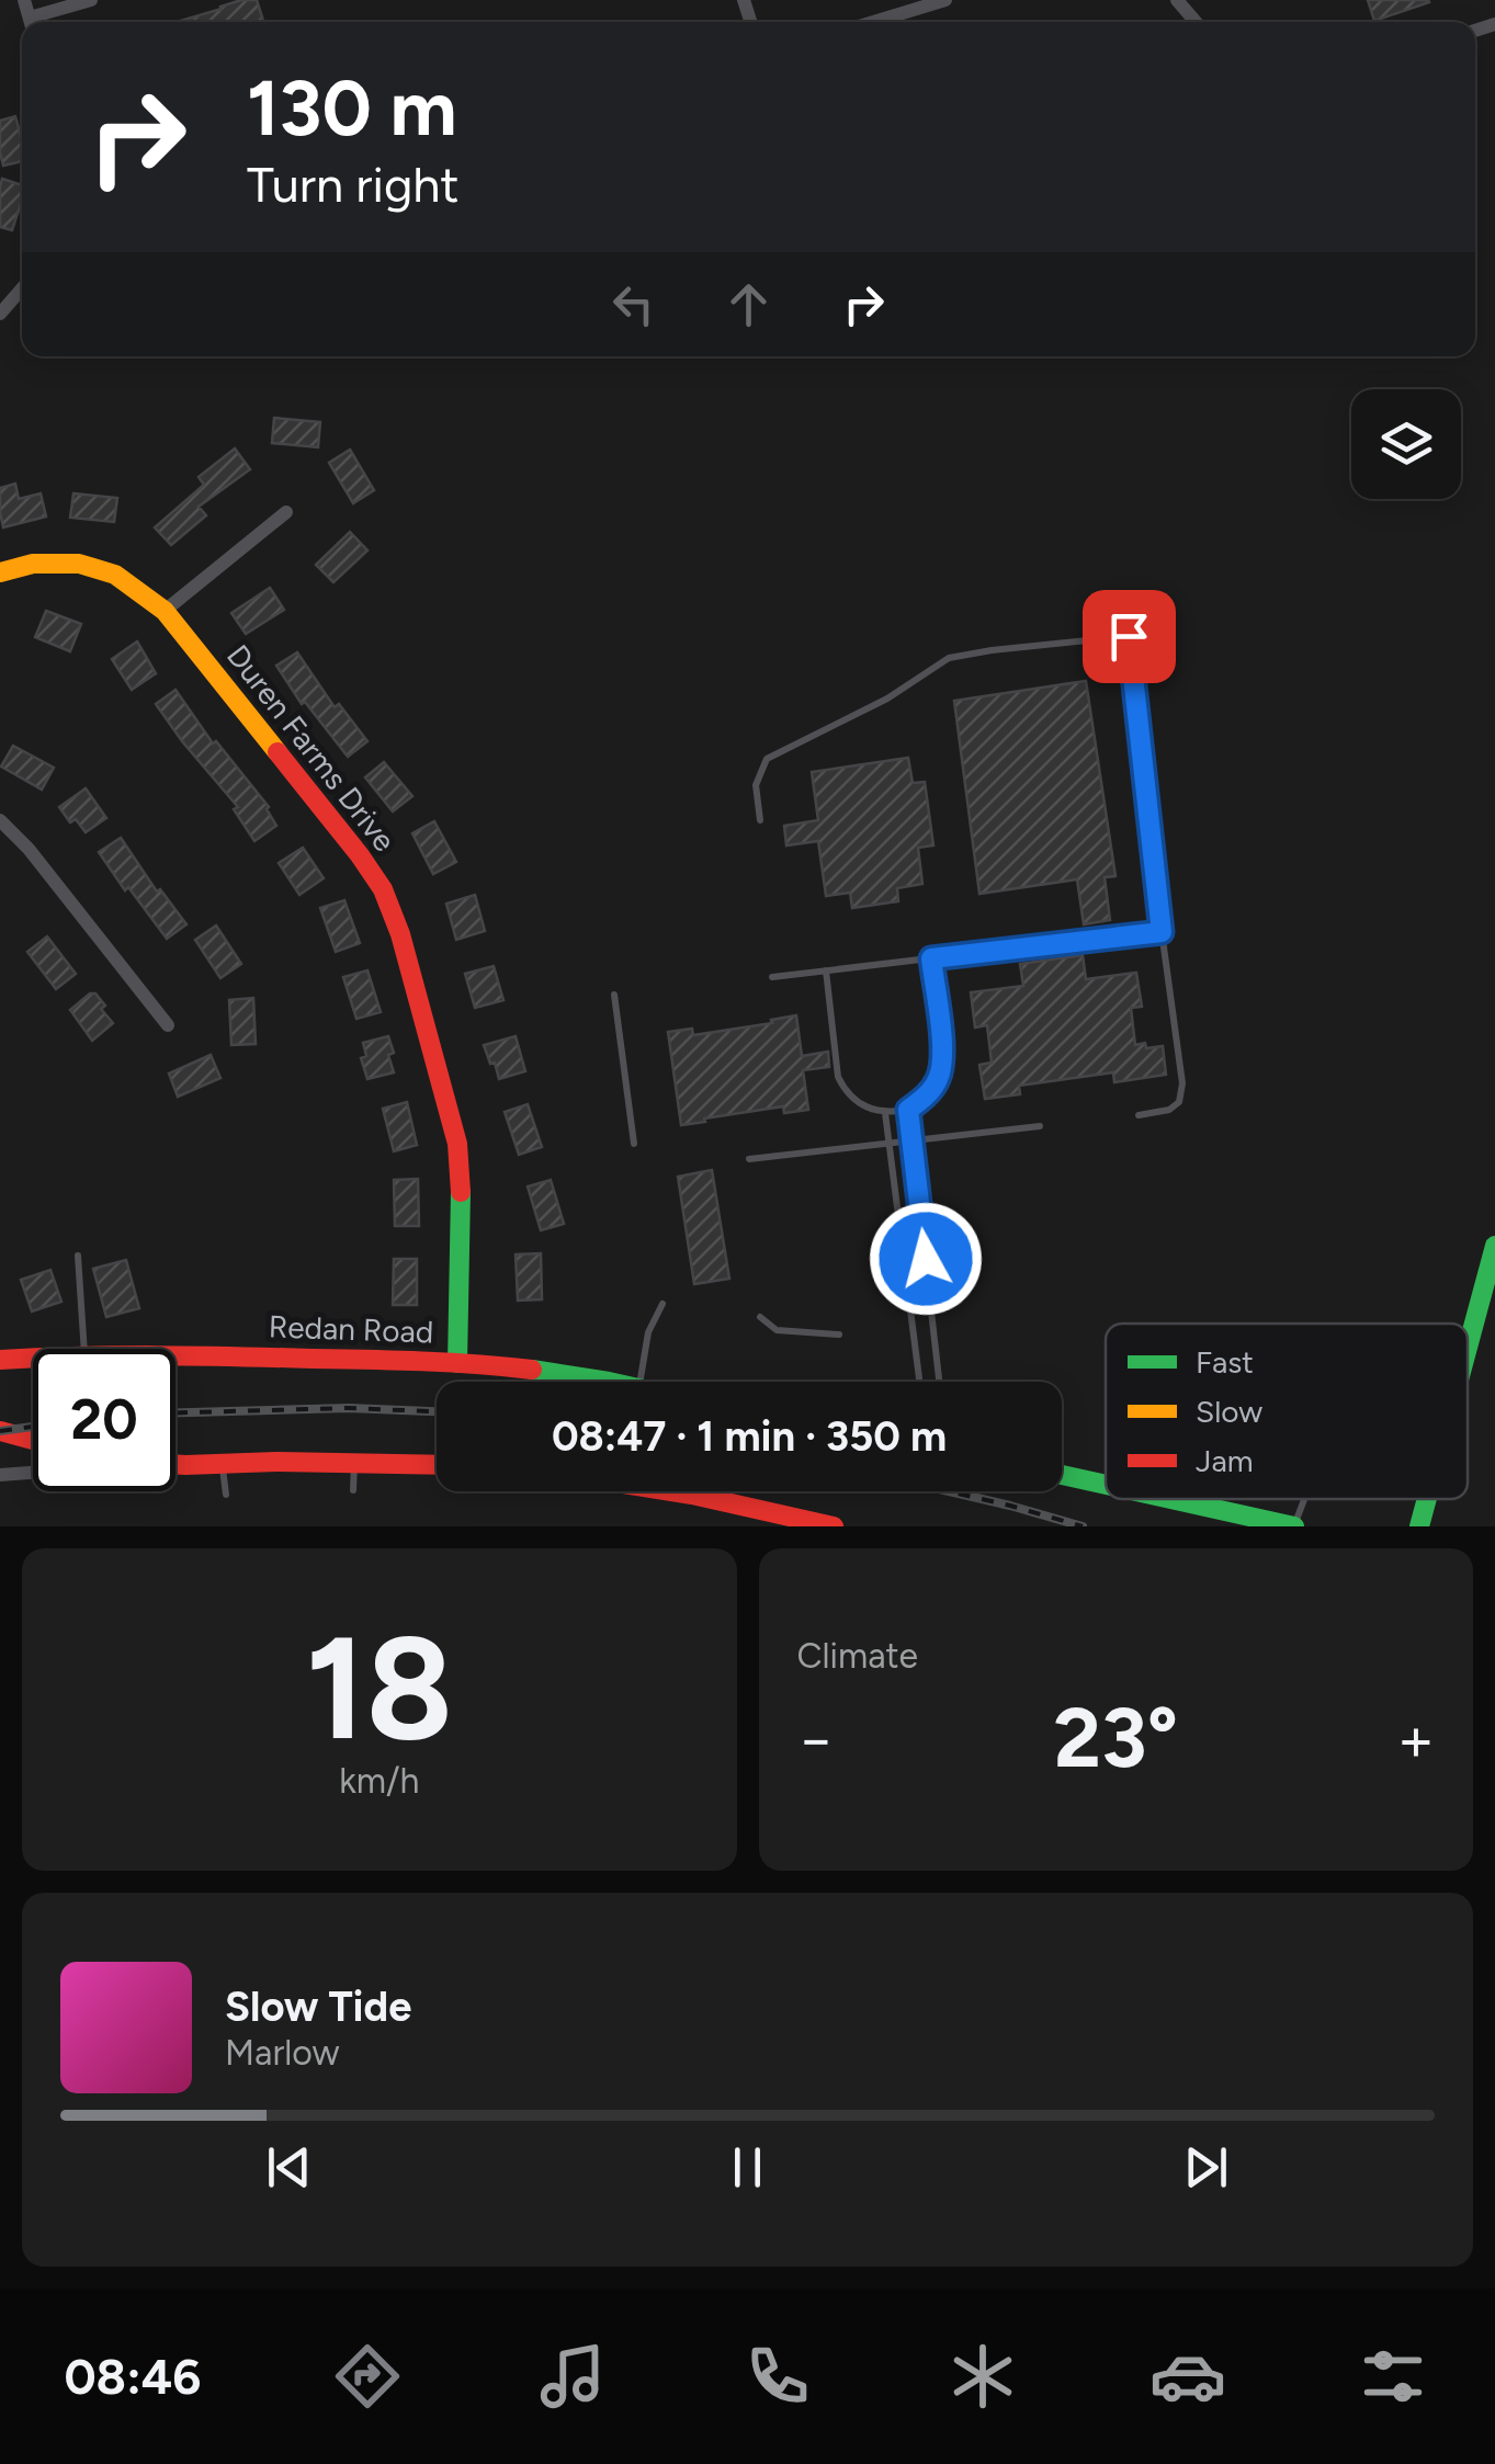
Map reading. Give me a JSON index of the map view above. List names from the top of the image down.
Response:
{
  "streets": {
    "main road": ["Duren Farms Drive", "Redan Road"]
  },
  "crossings": [
    ["Duren Farms Drive", "Redan Road"]
  ],
  "legend": ["Fast", "Slow", "Jam"],
  "page": {
    "turn": ["130 m", "Turn right"],
    "limit": "20",
    "trip": "08:47 · 1 min · 350 m",
    "tile": [
      ["18", "km/h"],
      "Climate"
    ],
    "heat": ["−", "23°", "+"],
    "song": ["Slow Tide", "Marlow"],
    "tabs": "08:46"
  }
}
